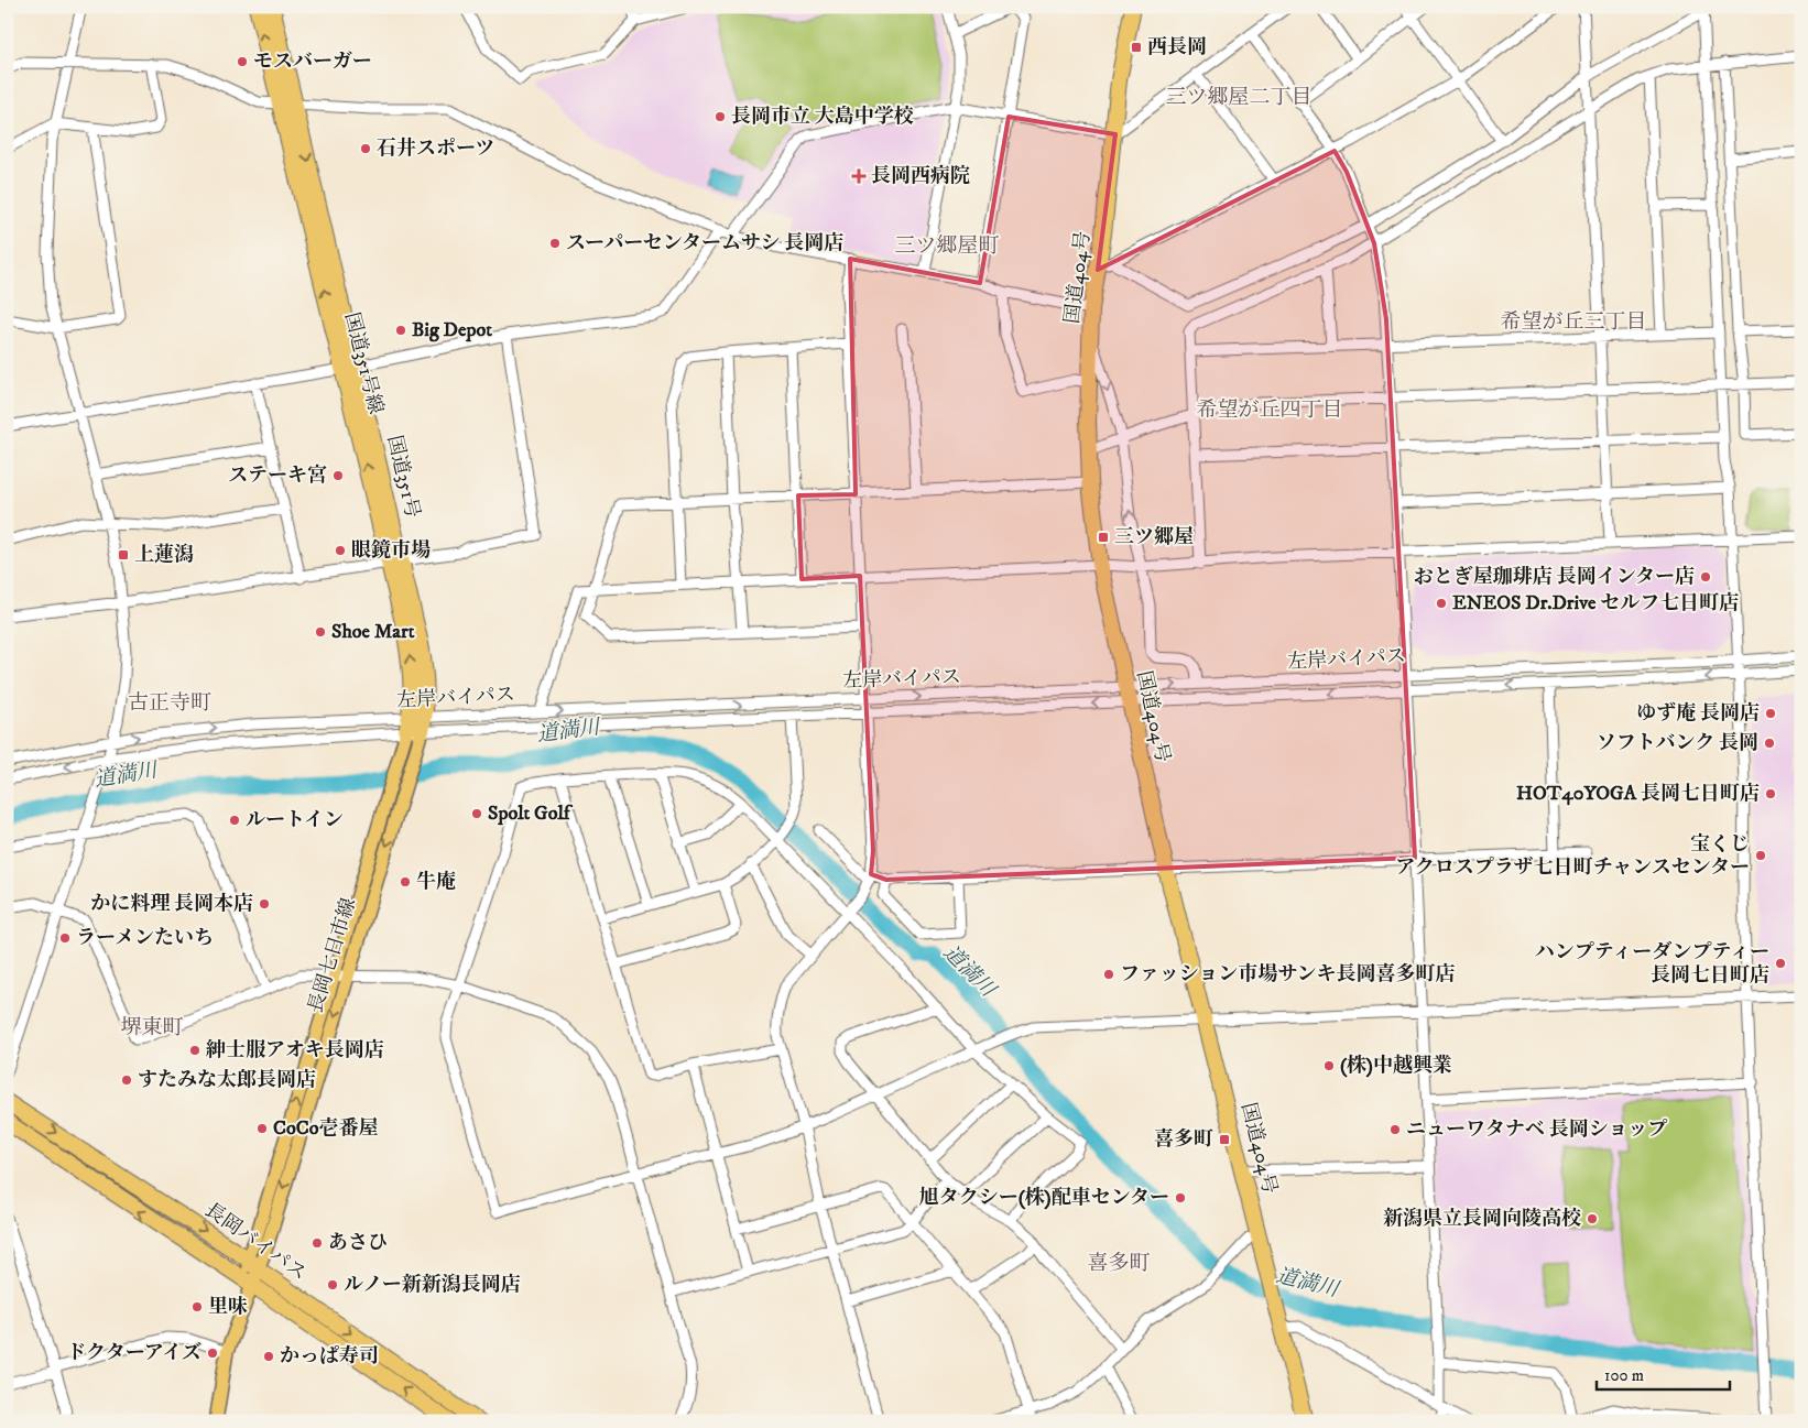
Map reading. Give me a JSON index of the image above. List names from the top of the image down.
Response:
{
  "streets": {
    "highway": [
      "国道404号",
      "国道351号線",
      "国道351号",
      "長岡バイパス"
    ],
    "main road": ["長岡七日市線"],
    "street": ["左岸バイパス"]
  },
  "crossings": [
    ["国道404号", "左岸バイパス"],
    ["国道351号線", "国道351号"],
    ["国道351号", "左岸バイパス"],
    ["国道351号", "長岡七日市線"],
    ["左岸バイパス", "長岡七日市線"],
    ["長岡七日市線", "長岡バイパス"]
  ],
  "one_way": ["国道351号線", "国道351号"],
  "districts": [
    "三ツ郷屋二丁目",
    "三ツ郷屋町",
    "希望が丘三丁目",
    "希望が丘四丁目",
    "古正寺町",
    "堺東町",
    "喜多町"
  ],
  "water": ["道満川"],
  "places": {
    "transit": [
      "西長岡",
      "三ツ郷屋",
      "上蓮潟",
      "喜多町"
    ],
    "other": [
      "モスバーガー",
      "長岡市立 大島中学校",
      "石井スポーツ",
      "スーパーセンタームサシ 長岡店",
      "Big Depot",
      "ステーキ宮",
      "眼鏡市場",
      "おとぎ屋珈琲店 長岡インター店",
      "ENEOS Dr.Drive セルフ七日町店",
      "Shoe Mart",
      "ゆず庵 長岡店",
      "ソフトバンク 長岡",
      "HOT40YOGA 長岡七日町店",
      "Spolt Golf",
      "ルートイン",
      "宝くじ アクロスプラザ七日町チャンスセンター",
      "牛庵",
      "かに料理 長岡本店",
      "ラーメンたいち",
      "ハンプティーダンプティー 長岡七日町店",
      "ファッション市場サンキ長岡喜多町店",
      "紳士服アオキ長岡店",
      "(株)中越興業",
      "すたみな太郎長岡店",
      "CoCo壱番屋",
      "ニューワタナベ 長岡ショップ",
      "旭タクシー(株)配車センター",
      "新潟県立長岡向陵高校",
      "あさひ",
      "ルノー新新潟長岡店",
      "里味",
      "ドクターアイズ",
      "かっぱ寿司"
    ],
    "health": ["長岡西病院"]
  },
  "scale_bar": "100 m"
}
